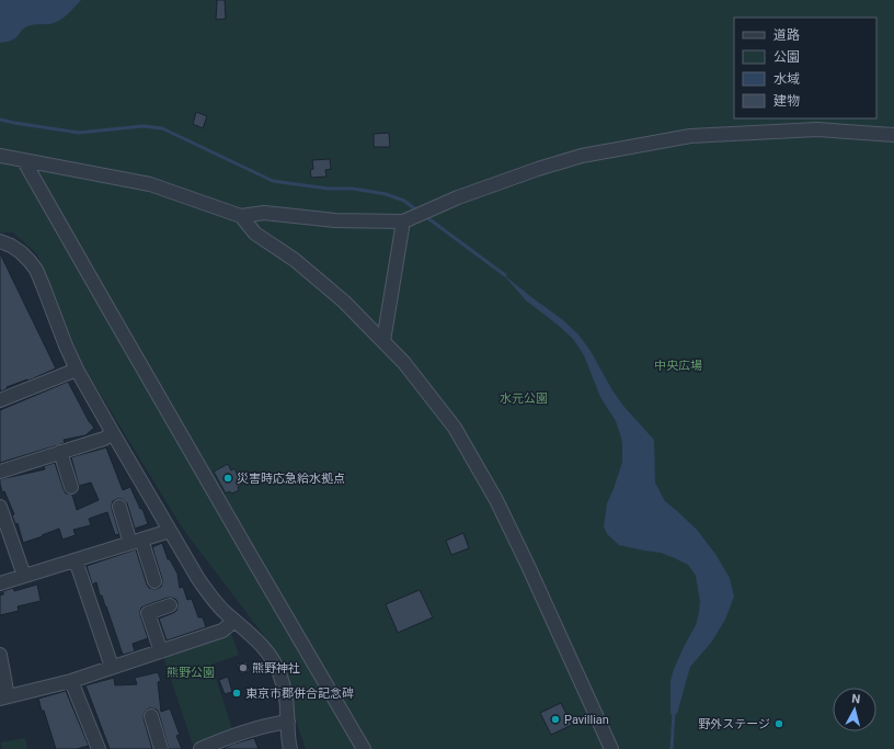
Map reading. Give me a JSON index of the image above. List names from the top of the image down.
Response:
{
  "parks": ["中央広場", "水元公園", "熊野公園"],
  "places": [
    "災害時応急給水拠点",
    "熊野神社",
    "東京市郡併合記念碑",
    "Pavillian",
    "野外ステージ"
  ],
  "legend": [
    "道路",
    "公園",
    "水域",
    "建物"
  ],
  "north": "top"
}
